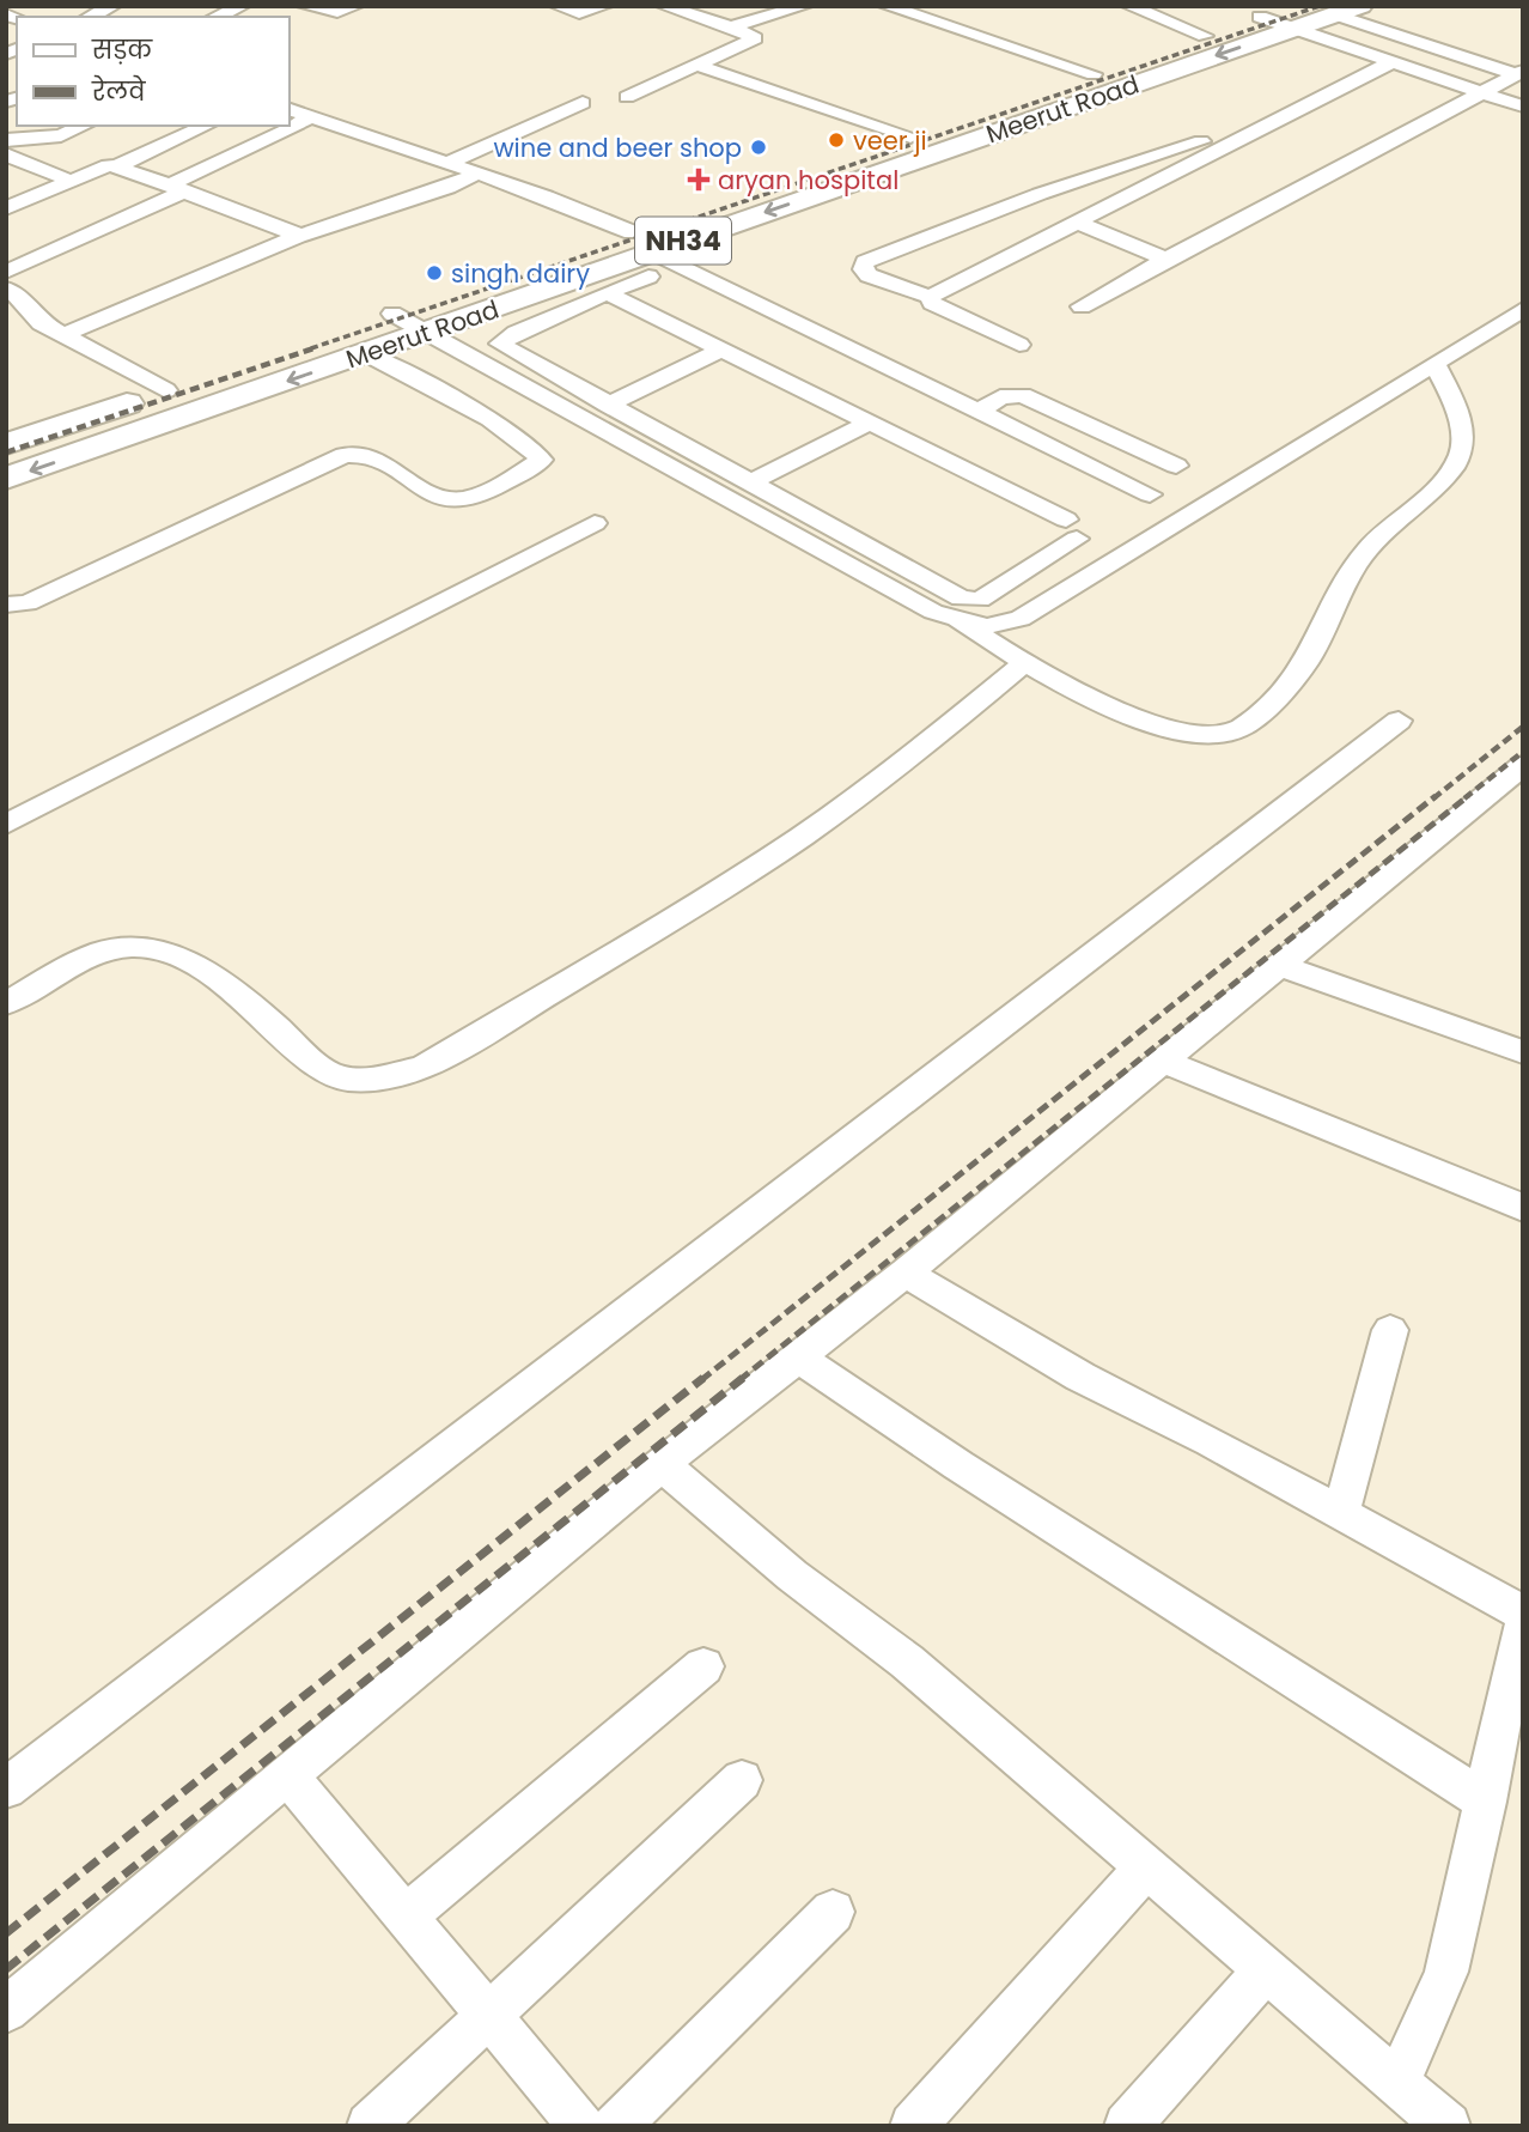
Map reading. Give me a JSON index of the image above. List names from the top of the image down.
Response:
{
  "streets": {
    "highway": ["Meerut Road", "NH34"]
  },
  "places": {
    "other": ["veer ji", "wine and beer shop", "singh dairy"],
    "health": ["aryan hospital"]
  },
  "legend": ["सड़क", "रेलवे"]
}
